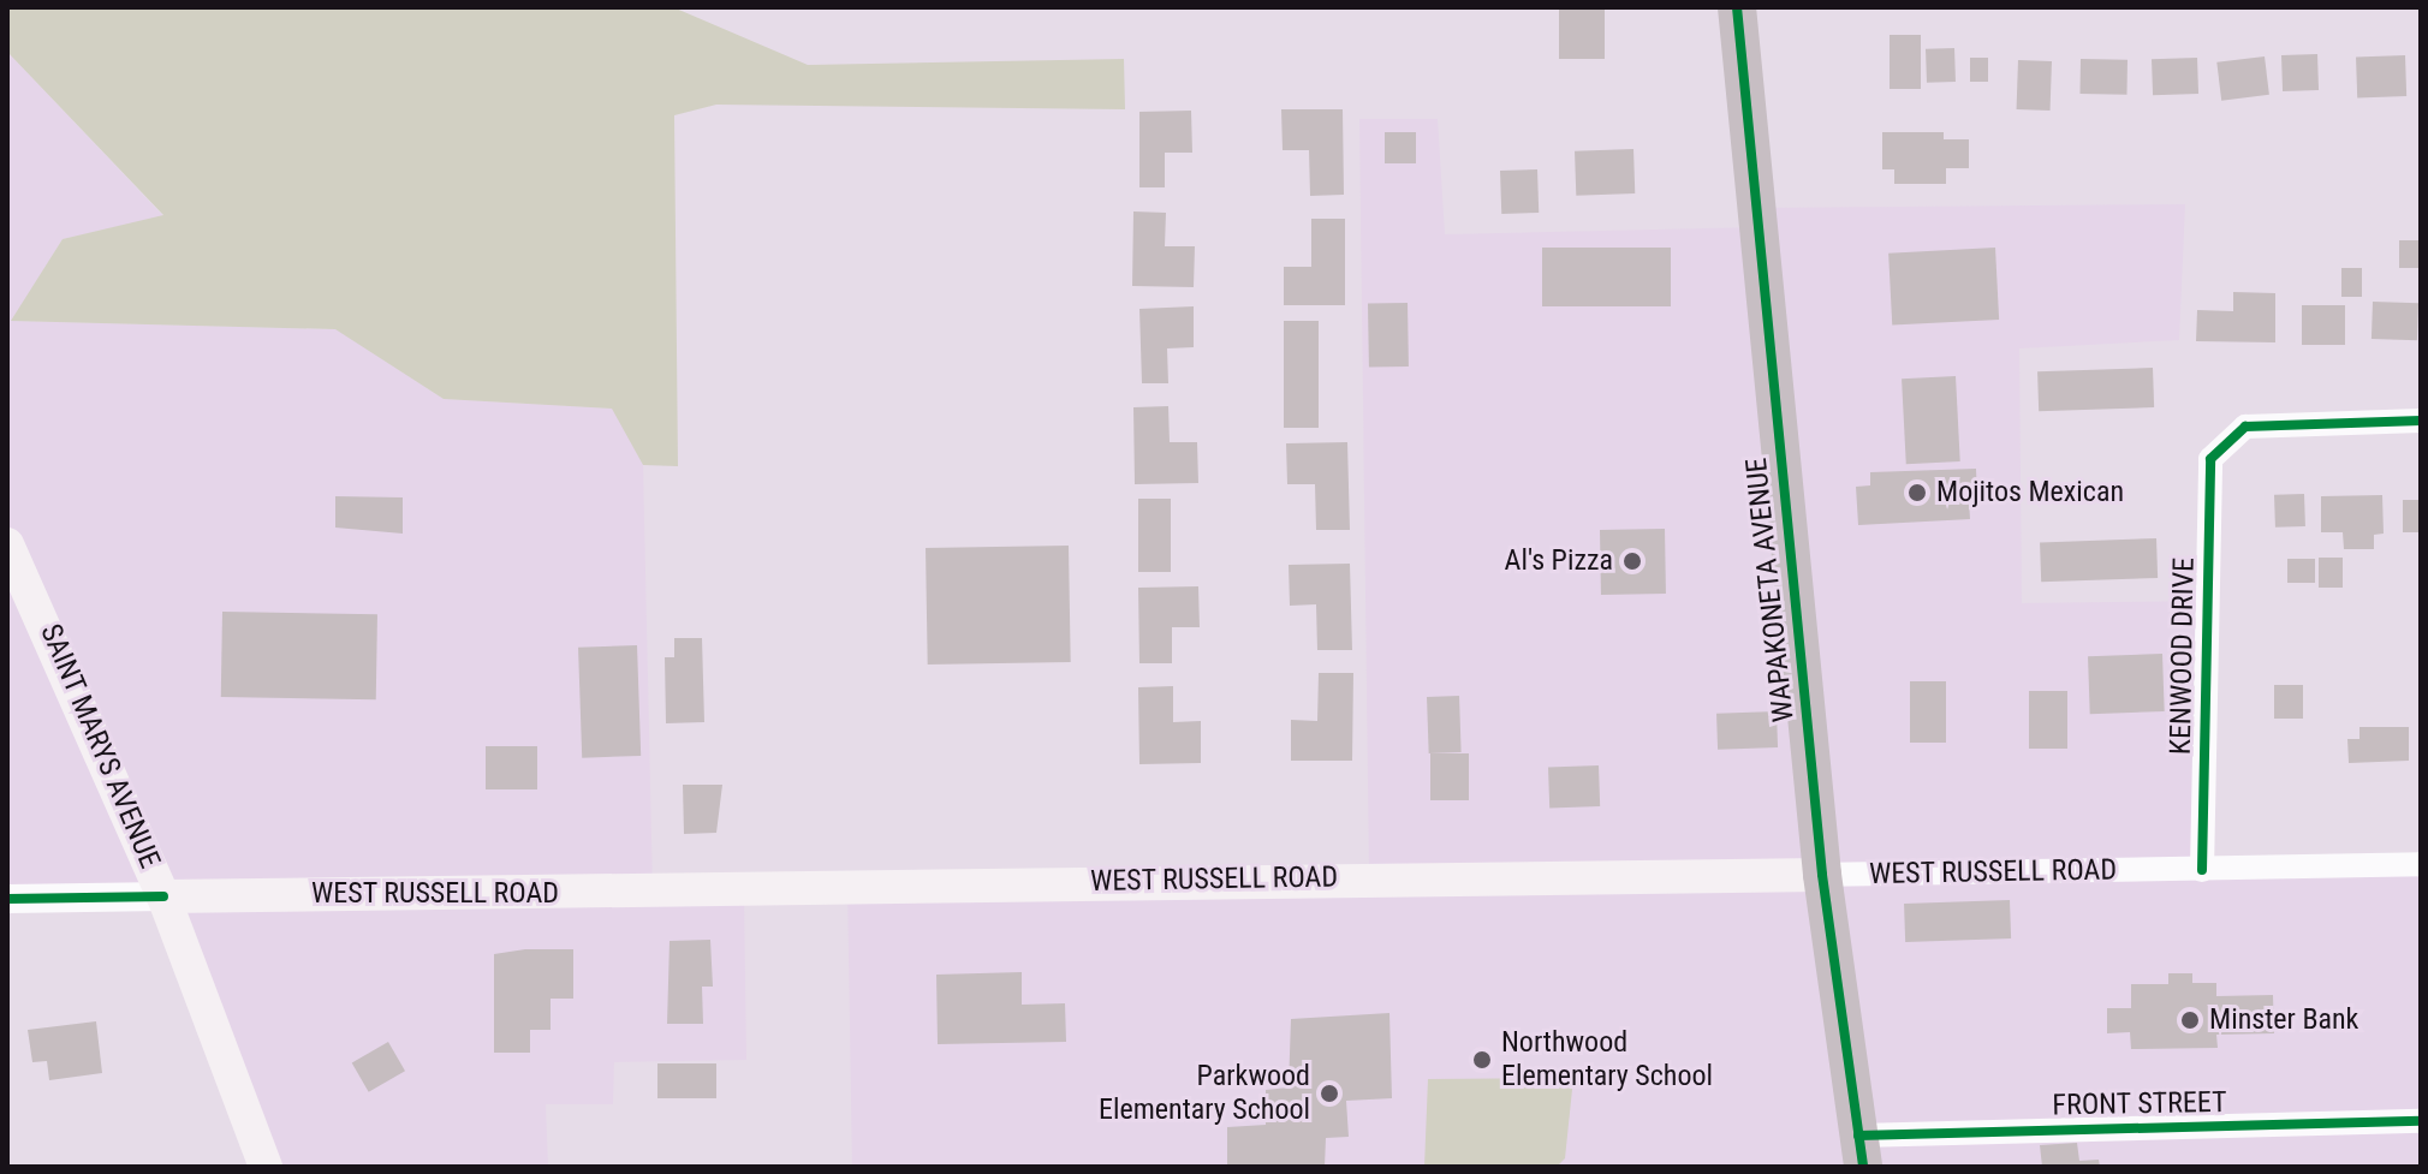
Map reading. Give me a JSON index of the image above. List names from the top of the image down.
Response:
{
  "streets": {
    "main road": ["WAPAKONETA AVENUE", "SAINT MARYS AVENUE", "WEST RUSSELL ROAD"],
    "street": ["KENWOOD DRIVE", "FRONT STREET"]
  },
  "crossings": [
    ["WAPAKONETA AVENUE", "WEST RUSSELL ROAD"],
    ["WAPAKONETA AVENUE", "FRONT STREET"],
    ["KENWOOD DRIVE", "WEST RUSSELL ROAD"],
    ["SAINT MARYS AVENUE", "WEST RUSSELL ROAD"]
  ],
  "places": [
    "Mojitos Mexican",
    "Al's Pizza",
    "Minster Bank",
    "Northwood Elementary School",
    "Parkwood Elementary School"
  ]
}
